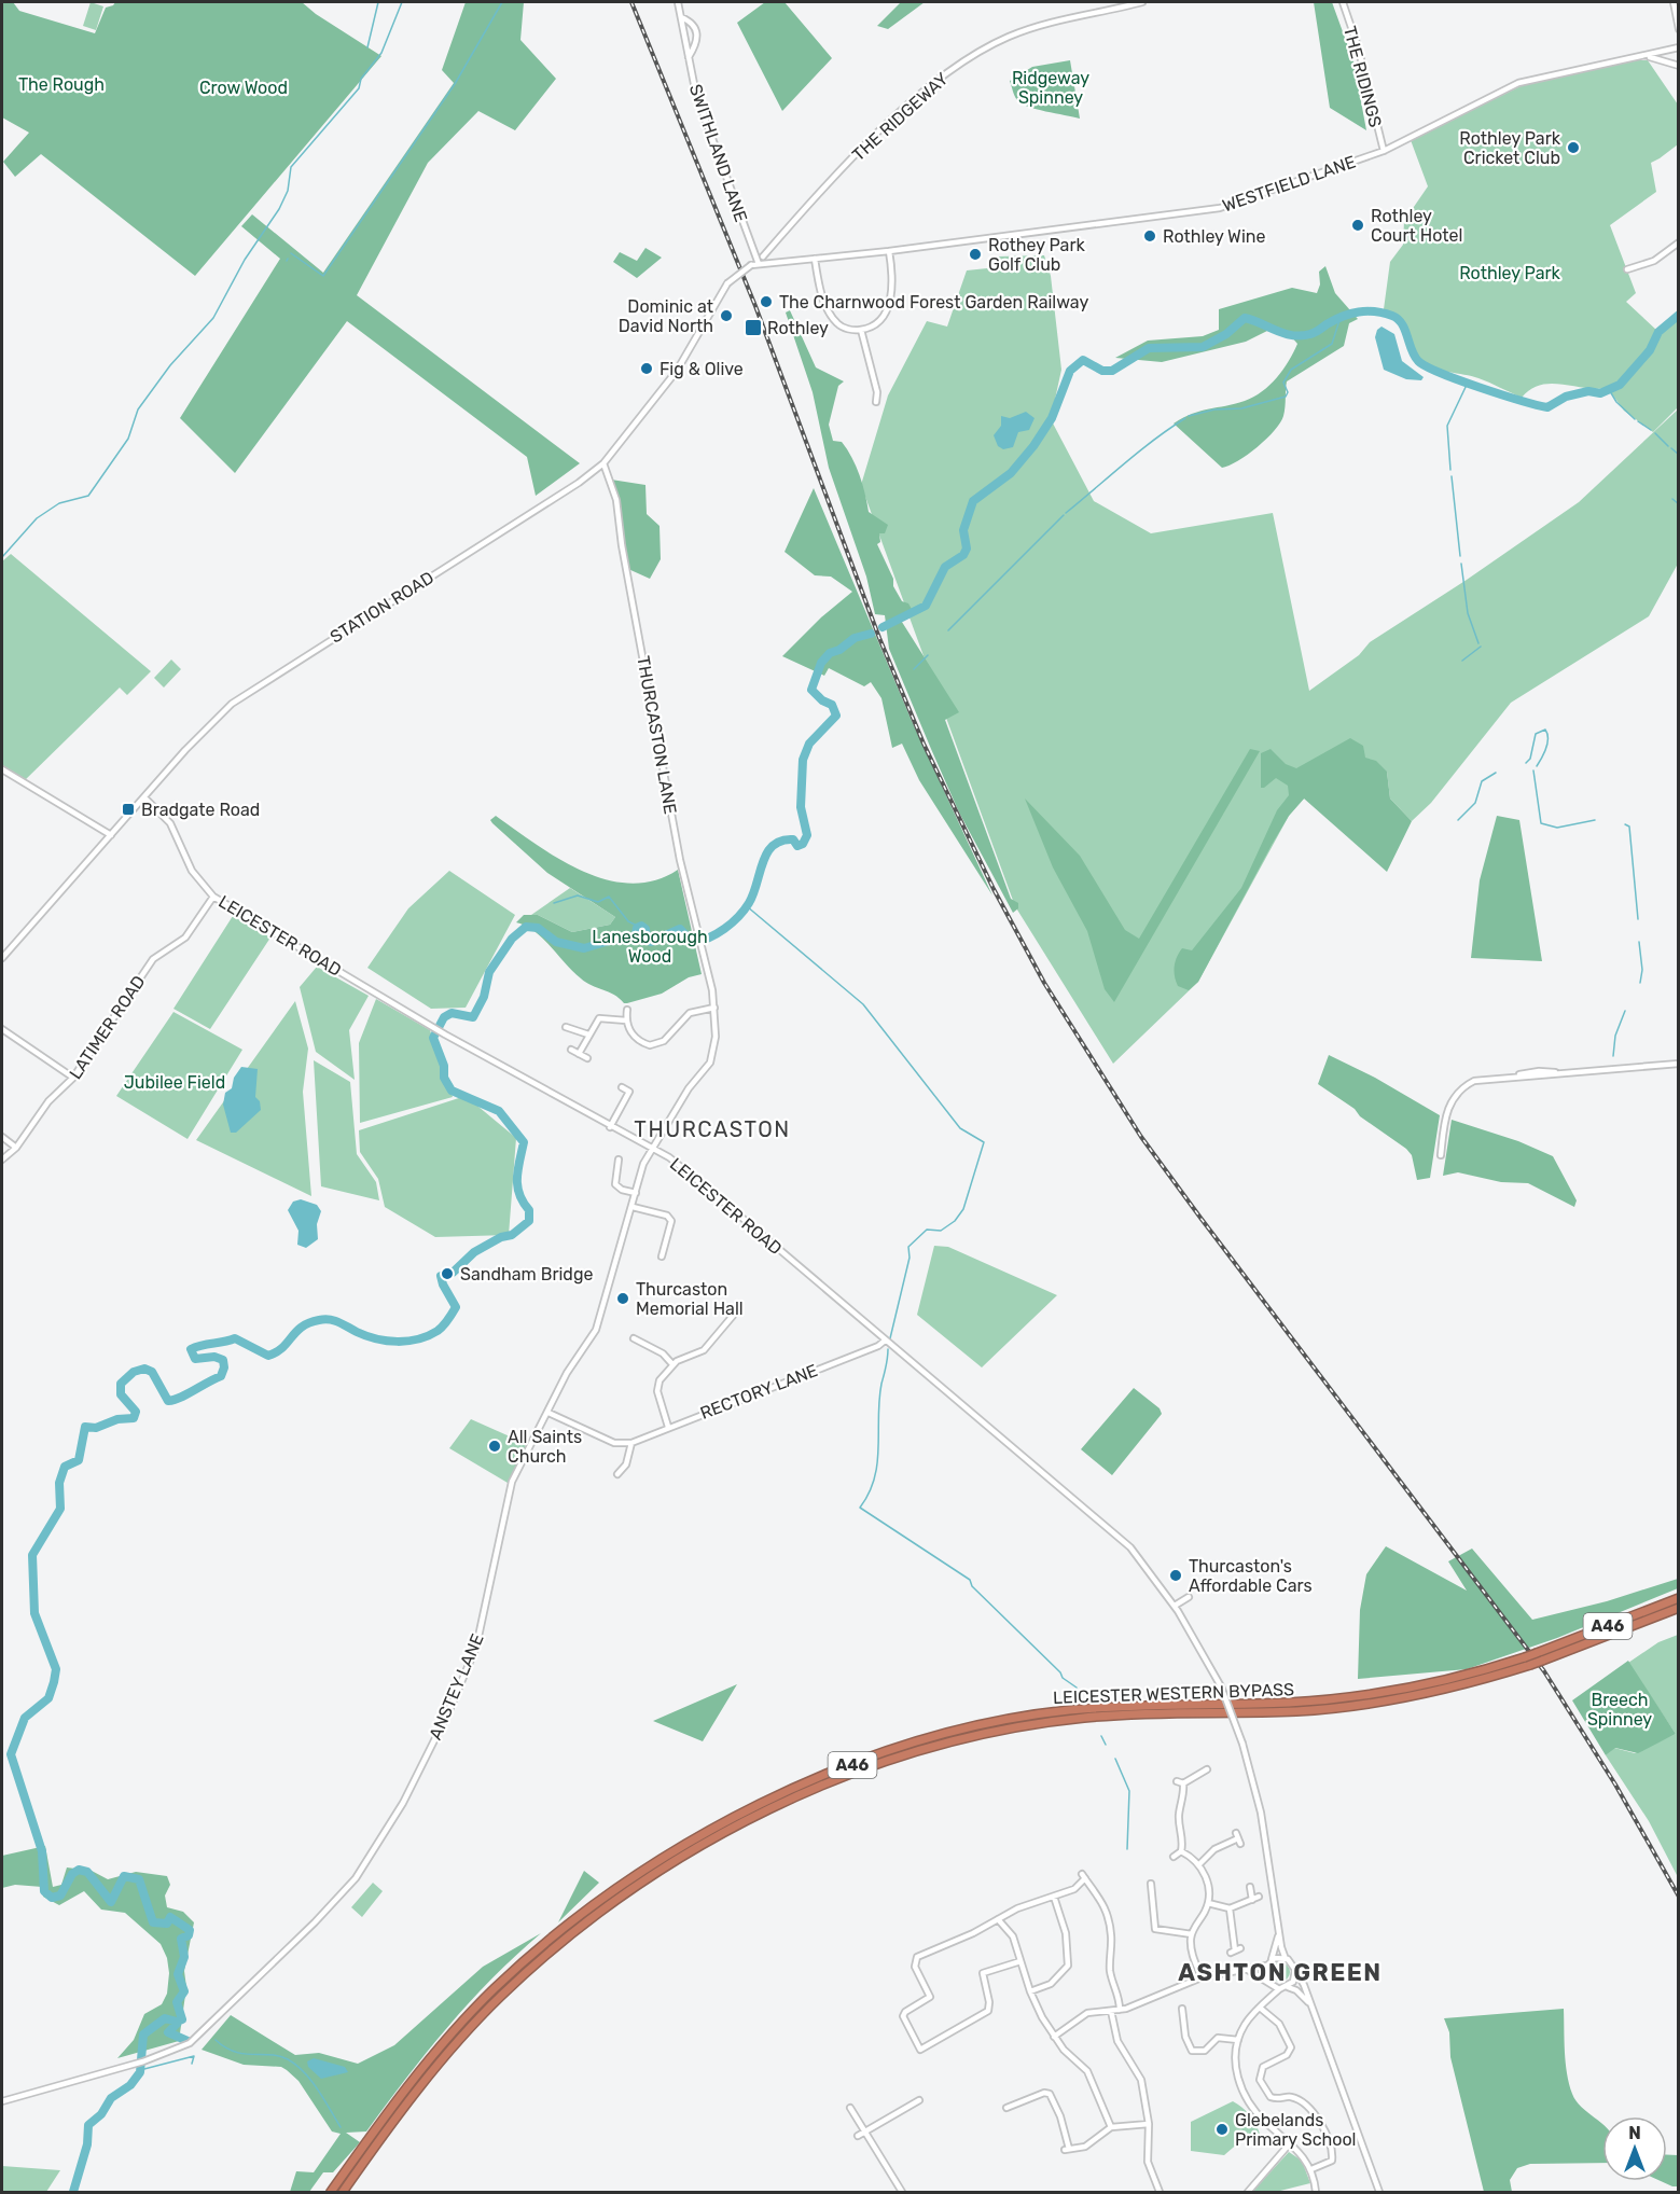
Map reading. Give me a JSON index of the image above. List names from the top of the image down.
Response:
{
  "streets": {
    "highway": ["A46", "LEICESTER WESTERN BYPASS"],
    "street": [
      "THE RIDINGS",
      "THE RIDGEWAY",
      "SWITHLAND LANE",
      "WESTFIELD LANE",
      "STATION ROAD",
      "THURCASTON LANE",
      "LEICESTER ROAD",
      "LATIMER ROAD",
      "RECTORY LANE",
      "ANSTEY LANE"
    ]
  },
  "crossings": [
    ["THE RIDINGS", "WESTFIELD LANE"],
    ["SWITHLAND LANE", "WESTFIELD LANE"],
    ["SWITHLAND LANE", "STATION ROAD"],
    ["WESTFIELD LANE", "STATION ROAD"],
    ["STATION ROAD", "THURCASTON LANE"],
    ["STATION ROAD", "LEICESTER ROAD"],
    ["THURCASTON LANE", "LEICESTER ROAD"],
    ["THURCASTON LANE", "ANSTEY LANE"],
    ["LEICESTER ROAD", "LATIMER ROAD"],
    ["LEICESTER ROAD", "RECTORY LANE"],
    ["LEICESTER ROAD", "ANSTEY LANE"]
  ],
  "districts": ["THURCASTON", "ASHTON GREEN"],
  "parks": [
    "Ridgeway Spinney",
    "The Rough",
    "Crow Wood",
    "Rothley Park",
    "Lanesborough Wood",
    "Jubilee Field",
    "Breech Spinney"
  ],
  "places": {
    "other": [
      "Rothley Park Cricket Club",
      "Rothley Court Hotel",
      "Rothley Wine",
      "Rothey Park Golf Club",
      "The Charnwood Forest Garden Railway",
      "Dominic at David North",
      "Fig & Olive",
      "Sandham Bridge",
      "Thurcaston Memorial Hall",
      "All Saints Church",
      "Thurcaston's Affordable Cars",
      "Glebelands Primary School"
    ],
    "transit": ["Rothley", "Bradgate Road"]
  },
  "north": "top"
}
